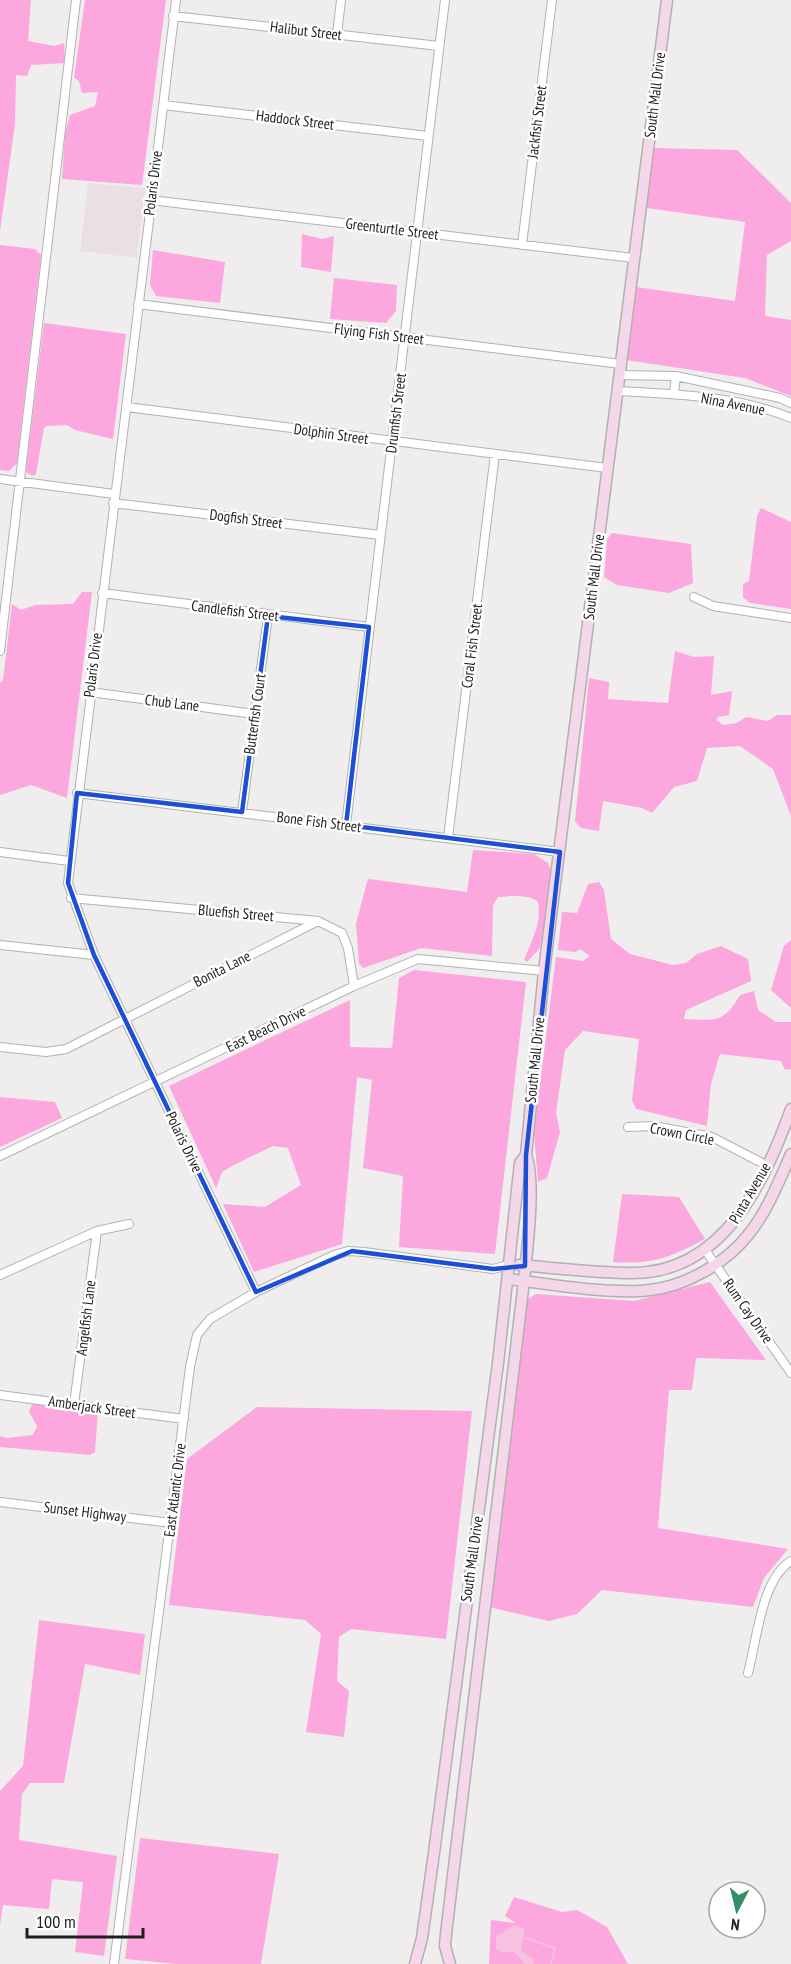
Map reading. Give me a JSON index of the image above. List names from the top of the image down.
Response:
{
  "streets": {
    "street": [
      "Halibut Street",
      "South Mall Drive",
      "Haddock Street",
      "Jackfish Street",
      "Polaris Drive",
      "Greenturtle Street",
      "Flying Fish Street",
      "Nina Avenue",
      "Drumfish Street",
      "Dolphin Street",
      "Dogfish Street",
      "Candlefish Street",
      "Coral Fish Street",
      "Chub Lane",
      "Butterfish Court",
      "Bone Fish Street",
      "Bluefish Street",
      "Bonita Lane",
      "East Beach Drive",
      "Crown Circle",
      "Pinta Avenue",
      "Rum Cay Drive",
      "Angelfish Lane",
      "Amberjack Street",
      "East Atlantic Drive",
      "Sunset Highway"
    ]
  },
  "crossings": [
    ["Halibut Street", "Polaris Drive"],
    ["Halibut Street", "Drumfish Street"],
    ["South Mall Drive", "Greenturtle Street"],
    ["South Mall Drive", "Flying Fish Street"],
    ["South Mall Drive", "Nina Avenue"],
    ["South Mall Drive", "Dolphin Street"],
    ["South Mall Drive", "Bone Fish Street"],
    ["South Mall Drive", "East Beach Drive"],
    ["South Mall Drive", "Pinta Avenue"],
    ["South Mall Drive", "East Atlantic Drive"],
    ["Haddock Street", "Polaris Drive"],
    ["Haddock Street", "Drumfish Street"],
    ["Jackfish Street", "Greenturtle Street"],
    ["Polaris Drive", "Greenturtle Street"],
    ["Polaris Drive", "Flying Fish Street"],
    ["Polaris Drive", "Dolphin Street"],
    ["Polaris Drive", "Dogfish Street"],
    ["Polaris Drive", "Candlefish Street"],
    ["Polaris Drive", "Chub Lane"],
    ["Polaris Drive", "Bone Fish Street"],
    ["Polaris Drive", "Bluefish Street"],
    ["Polaris Drive", "Bonita Lane"],
    ["Polaris Drive", "East Beach Drive"],
    ["Polaris Drive", "East Atlantic Drive"],
    ["Greenturtle Street", "Drumfish Street"],
    ["Flying Fish Street", "Nina Avenue"],
    ["Flying Fish Street", "Drumfish Street"],
    ["Drumfish Street", "Dolphin Street"],
    ["Drumfish Street", "Dogfish Street"],
    ["Drumfish Street", "Candlefish Street"],
    ["Drumfish Street", "Bone Fish Street"],
    ["Dolphin Street", "Coral Fish Street"],
    ["Candlefish Street", "Butterfish Court"],
    ["Coral Fish Street", "Bone Fish Street"],
    ["Chub Lane", "Butterfish Court"],
    ["Butterfish Court", "Bone Fish Street"],
    ["Bluefish Street", "Bonita Lane"],
    ["Bluefish Street", "East Beach Drive"],
    ["Crown Circle", "Pinta Avenue"],
    ["Pinta Avenue", "Rum Cay Drive"],
    ["Pinta Avenue", "East Atlantic Drive"],
    ["Angelfish Lane", "Amberjack Street"],
    ["Amberjack Street", "East Atlantic Drive"],
    ["East Atlantic Drive", "Sunset Highway"]
  ],
  "scale_bar": "100 m",
  "north": "bottom"
}
